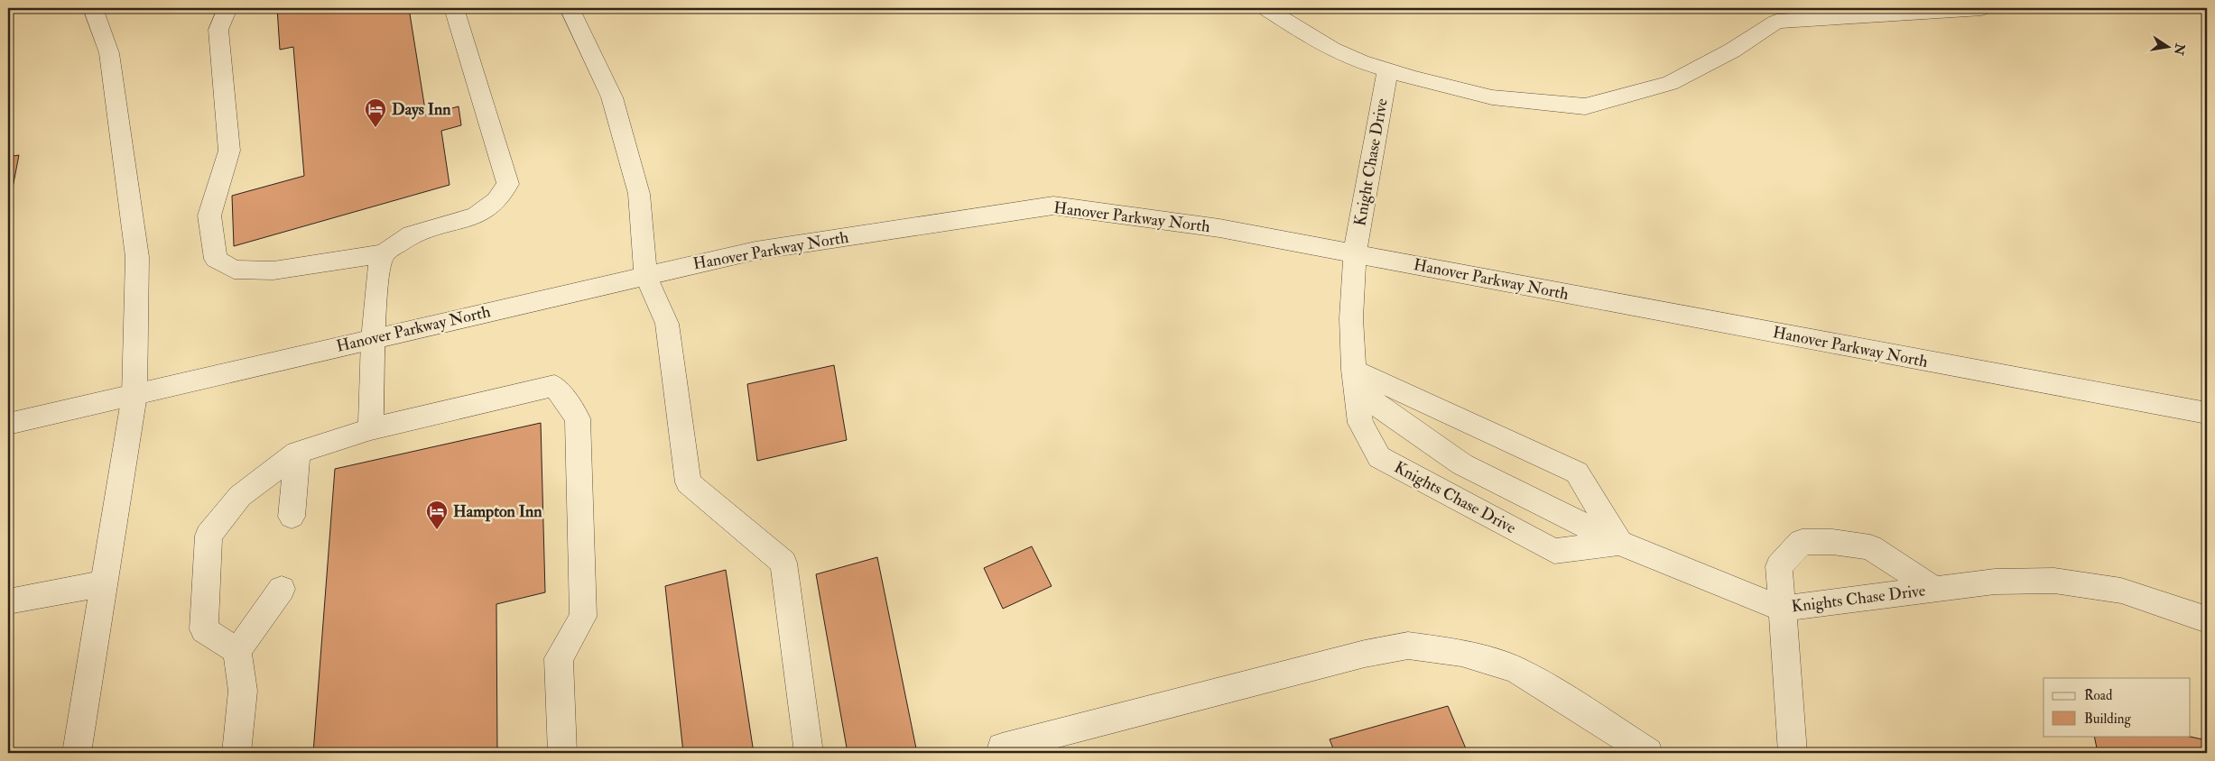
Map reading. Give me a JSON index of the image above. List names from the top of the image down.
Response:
{
  "streets": {
    "street": ["Knight Chase Drive", "Hanover Parkway North", "Knights Chase Drive"]
  },
  "crossings": [
    ["Knight Chase Drive", "Hanover Parkway North"],
    ["Knight Chase Drive", "Knights Chase Drive"],
    ["Hanover Parkway North", "Knights Chase Drive"]
  ],
  "places": {
    "hotel": ["Days Inn", "Hampton Inn"]
  },
  "legend": ["Road", "Building"],
  "north": "right"
}
